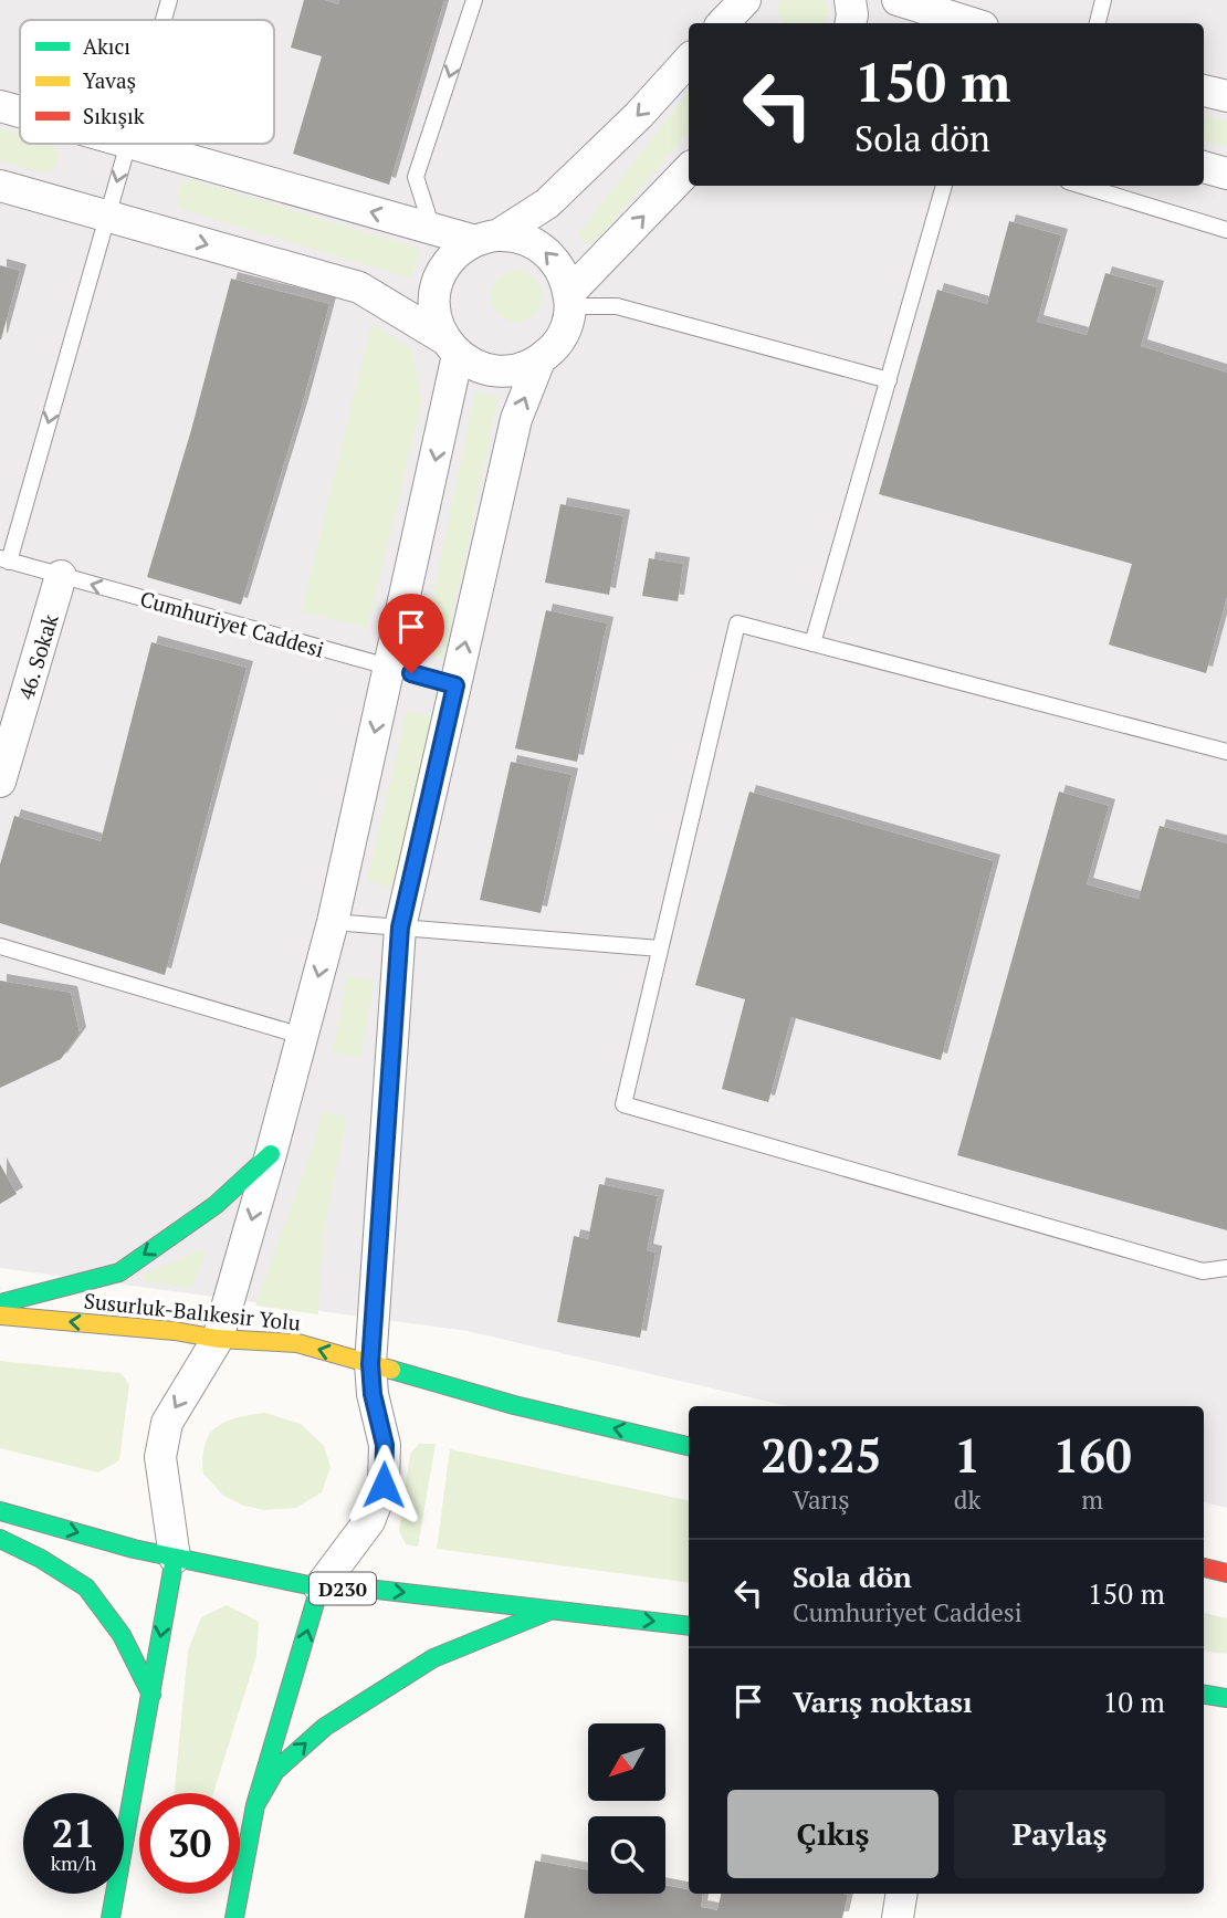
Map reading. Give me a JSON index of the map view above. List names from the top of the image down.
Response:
{
  "streets": {
    "main road": ["Susurluk-Balıkesir Yolu", "D230"],
    "street": ["46. Sokak"],
    "lane": ["Cumhuriyet Caddesi"]
  },
  "crossings": [
    ["Cumhuriyet Caddesi", "46. Sokak"],
    ["Susurluk-Balıkesir Yolu", "D230"]
  ],
  "one_way": ["Susurluk-Balıkesir Yolu"],
  "legend": ["Akıcı", "Yavaş", "Sıkışık"],
  "north": "bottom left",
  "page": {
    "turn": ["150 m", "Sola dön"],
    "eta": [
      "20:25",
      "Varış",
      "1",
      "dk",
      "160",
      "m"
    ],
    "list": [
      {
        "name": "Sola dön",
        "note": "Cumhuriyet Caddesi",
        "value": "150 m"
      },
      {
        "name": "Varış noktası",
        "value": "10 m"
      }
    ],
    "buttons": ["Çıkış", "Paylaş"],
    "speed": "21 km/h",
    "limit": "30"
  }
}
